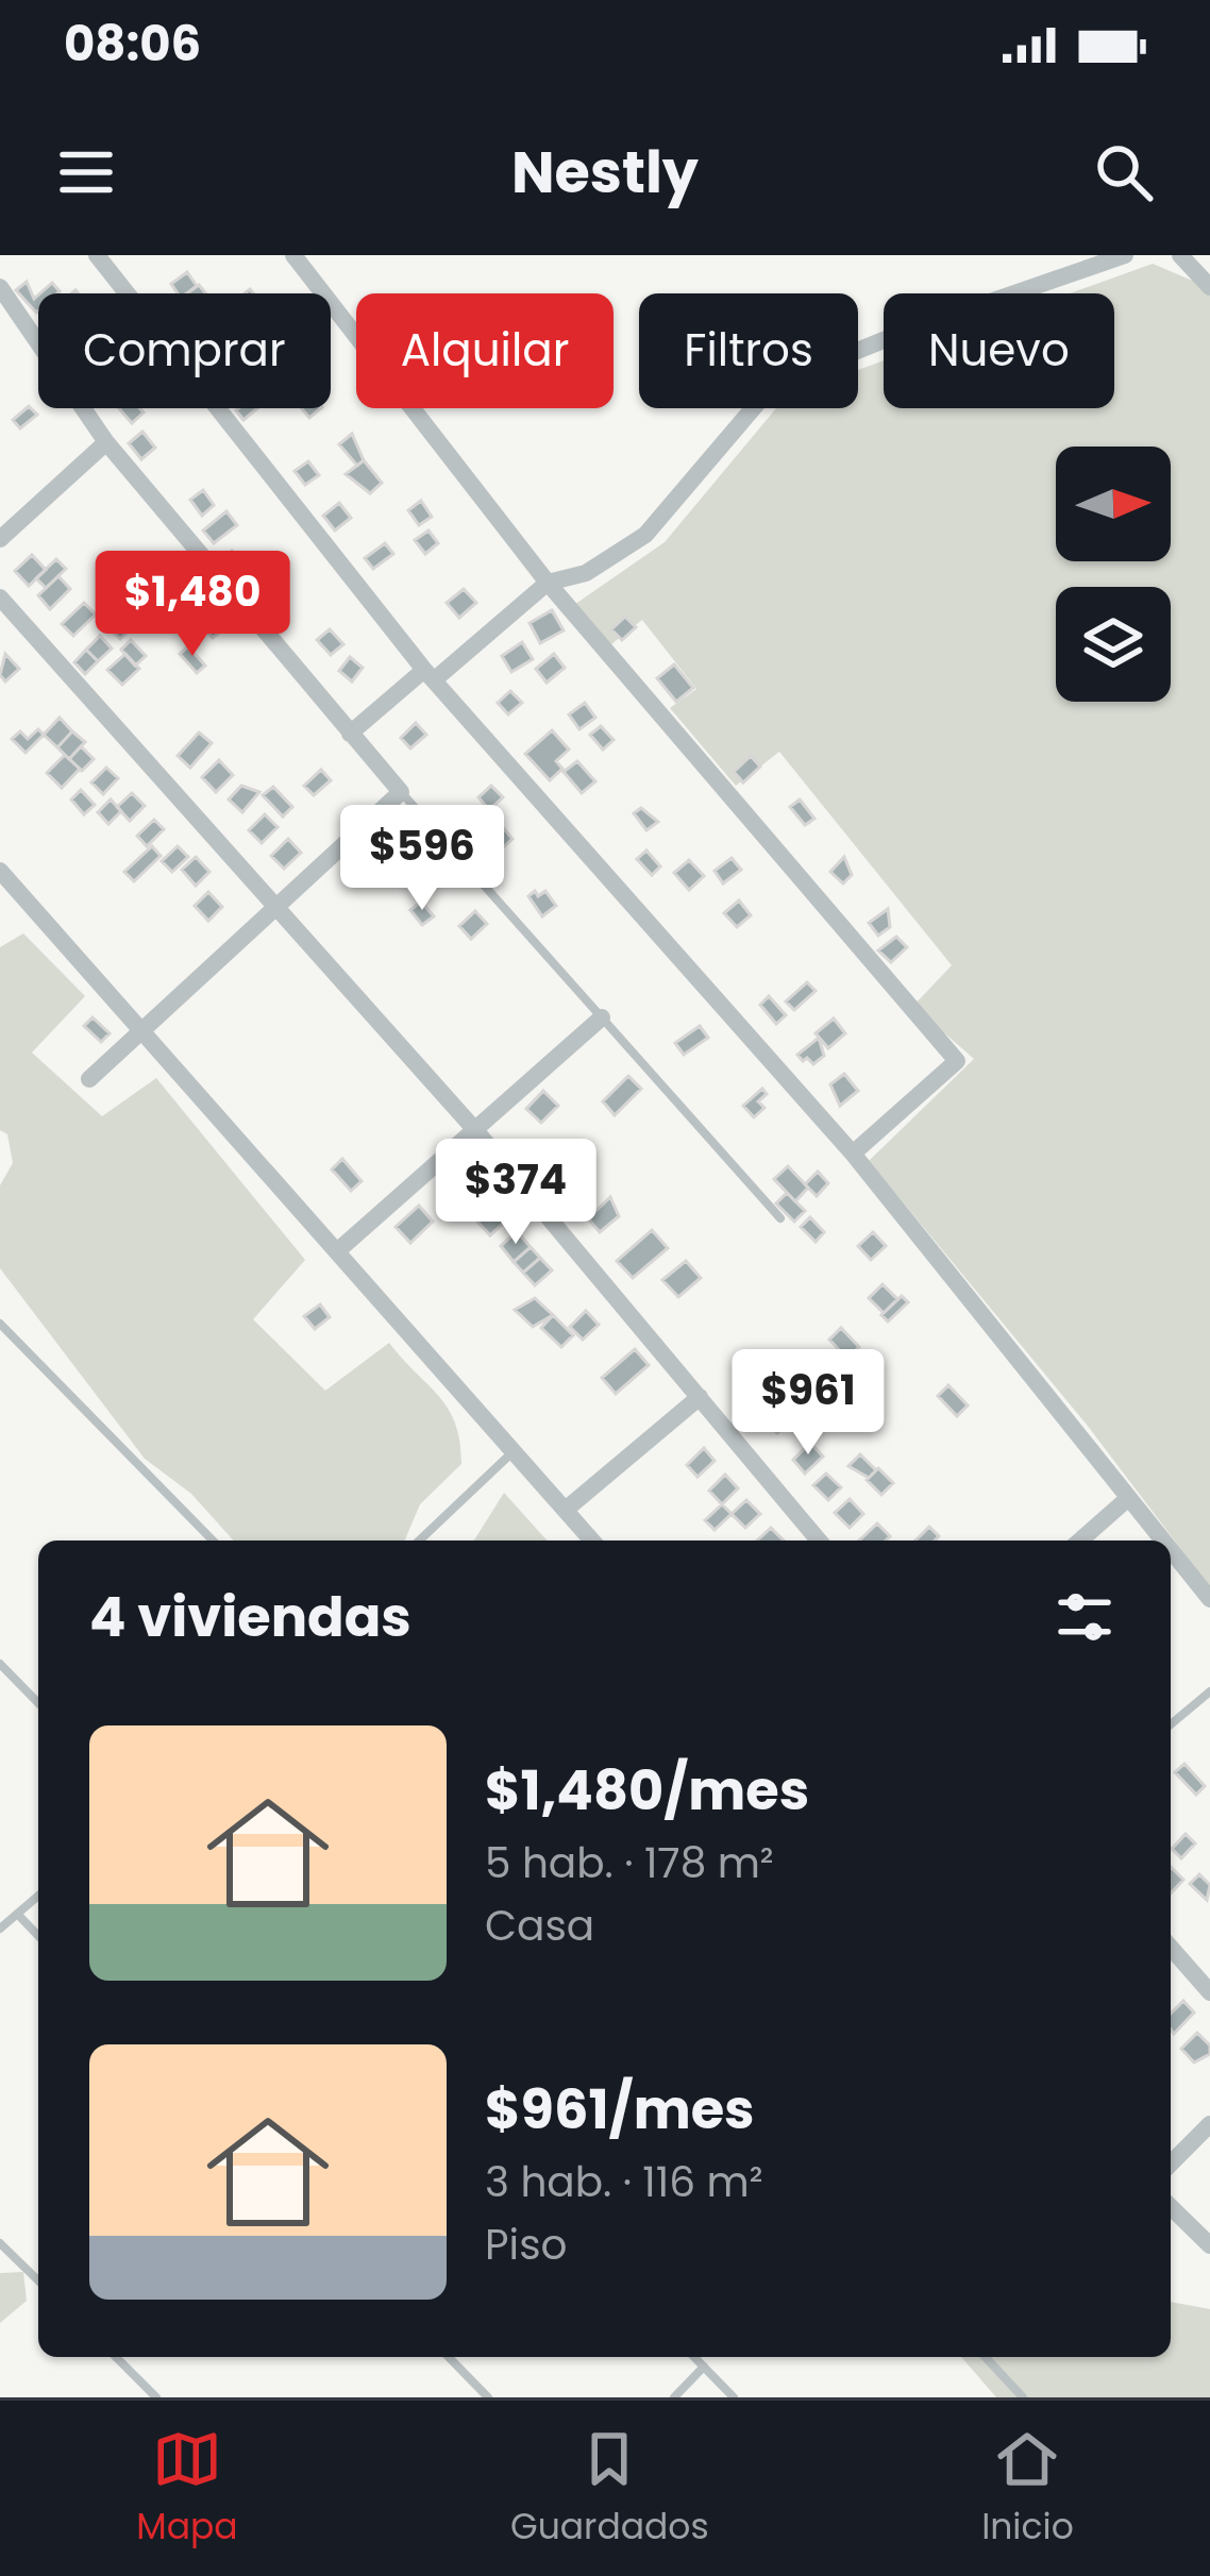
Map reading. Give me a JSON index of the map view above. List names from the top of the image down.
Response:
{
  "north": "right",
  "page": {
    "status": "08:06",
    "header": "Nestly",
    "chip": [
      "Comprar",
      "Alquilar",
      "Filtros",
      "Nuevo"
    ],
    "price": [
      "$1,480",
      "$596",
      "$374",
      "$961"
    ],
    "heading": "4 viviendas",
    "list": [
      {
        "name": "$1,480/mes",
        "note": "5 hab. · 178 m² · Casa"
      },
      {
        "name": "$961/mes",
        "note": "3 hab. · 116 m² · Piso"
      }
    ],
    "tabs": ["Mapa", "Guardados", "Inicio"]
  }
}
